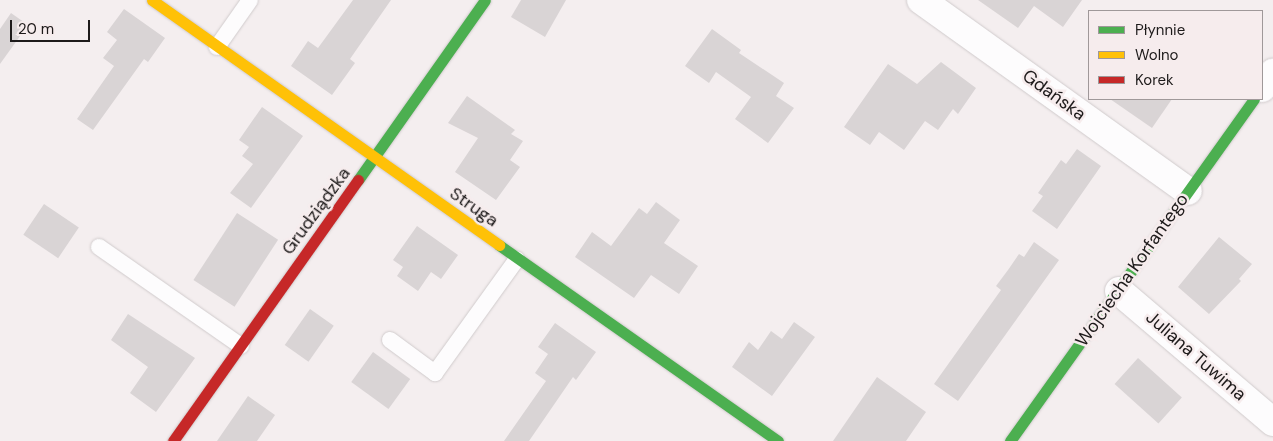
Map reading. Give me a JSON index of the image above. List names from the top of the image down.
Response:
{
  "streets": {
    "street": [
      "Gdańska",
      "Struga",
      "Grudziądzka",
      "Wojciecha Korfantego",
      "Juliana Tuwima"
    ]
  },
  "crossings": [
    ["Gdańska", "Wojciecha Korfantego"],
    ["Struga", "Grudziądzka"],
    ["Wojciecha Korfantego", "Juliana Tuwima"]
  ],
  "legend": ["Płynnie", "Wolno", "Korek"],
  "scale_bar": "20 m"
}
